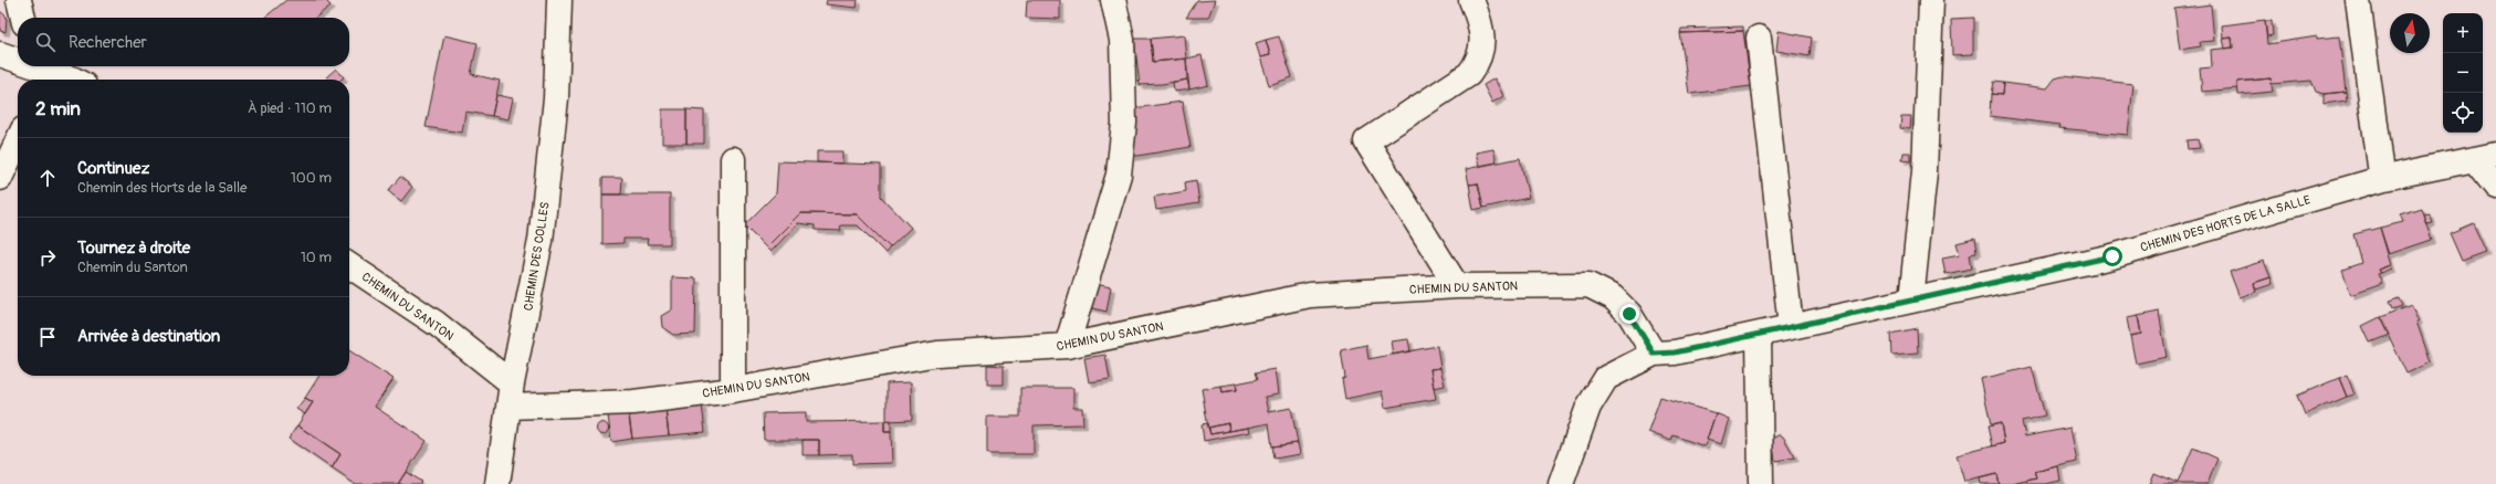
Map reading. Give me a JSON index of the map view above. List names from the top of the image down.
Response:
{
  "streets": {
    "street": ["CHEMIN DES HORTS DE LA SALLE", "CHEMIN DES COLLES", "CHEMIN DU SANTON"]
  },
  "crossings": [
    ["CHEMIN DES HORTS DE LA SALLE", "CHEMIN DU SANTON"],
    ["CHEMIN DES COLLES", "CHEMIN DU SANTON"]
  ],
  "north": "top",
  "page": {
    "map_buttons": ["+", "−"],
    "search": "Rechercher",
    "heading": ["2 min", "À pied · 110 m"],
    "list": [
      ["Continuez", "Chemin des Horts de la Salle", "100 m"],
      ["Tournez à droite", "Chemin du Santon", "10 m"],
      "Arrivée à destination"
    ]
  }
}
